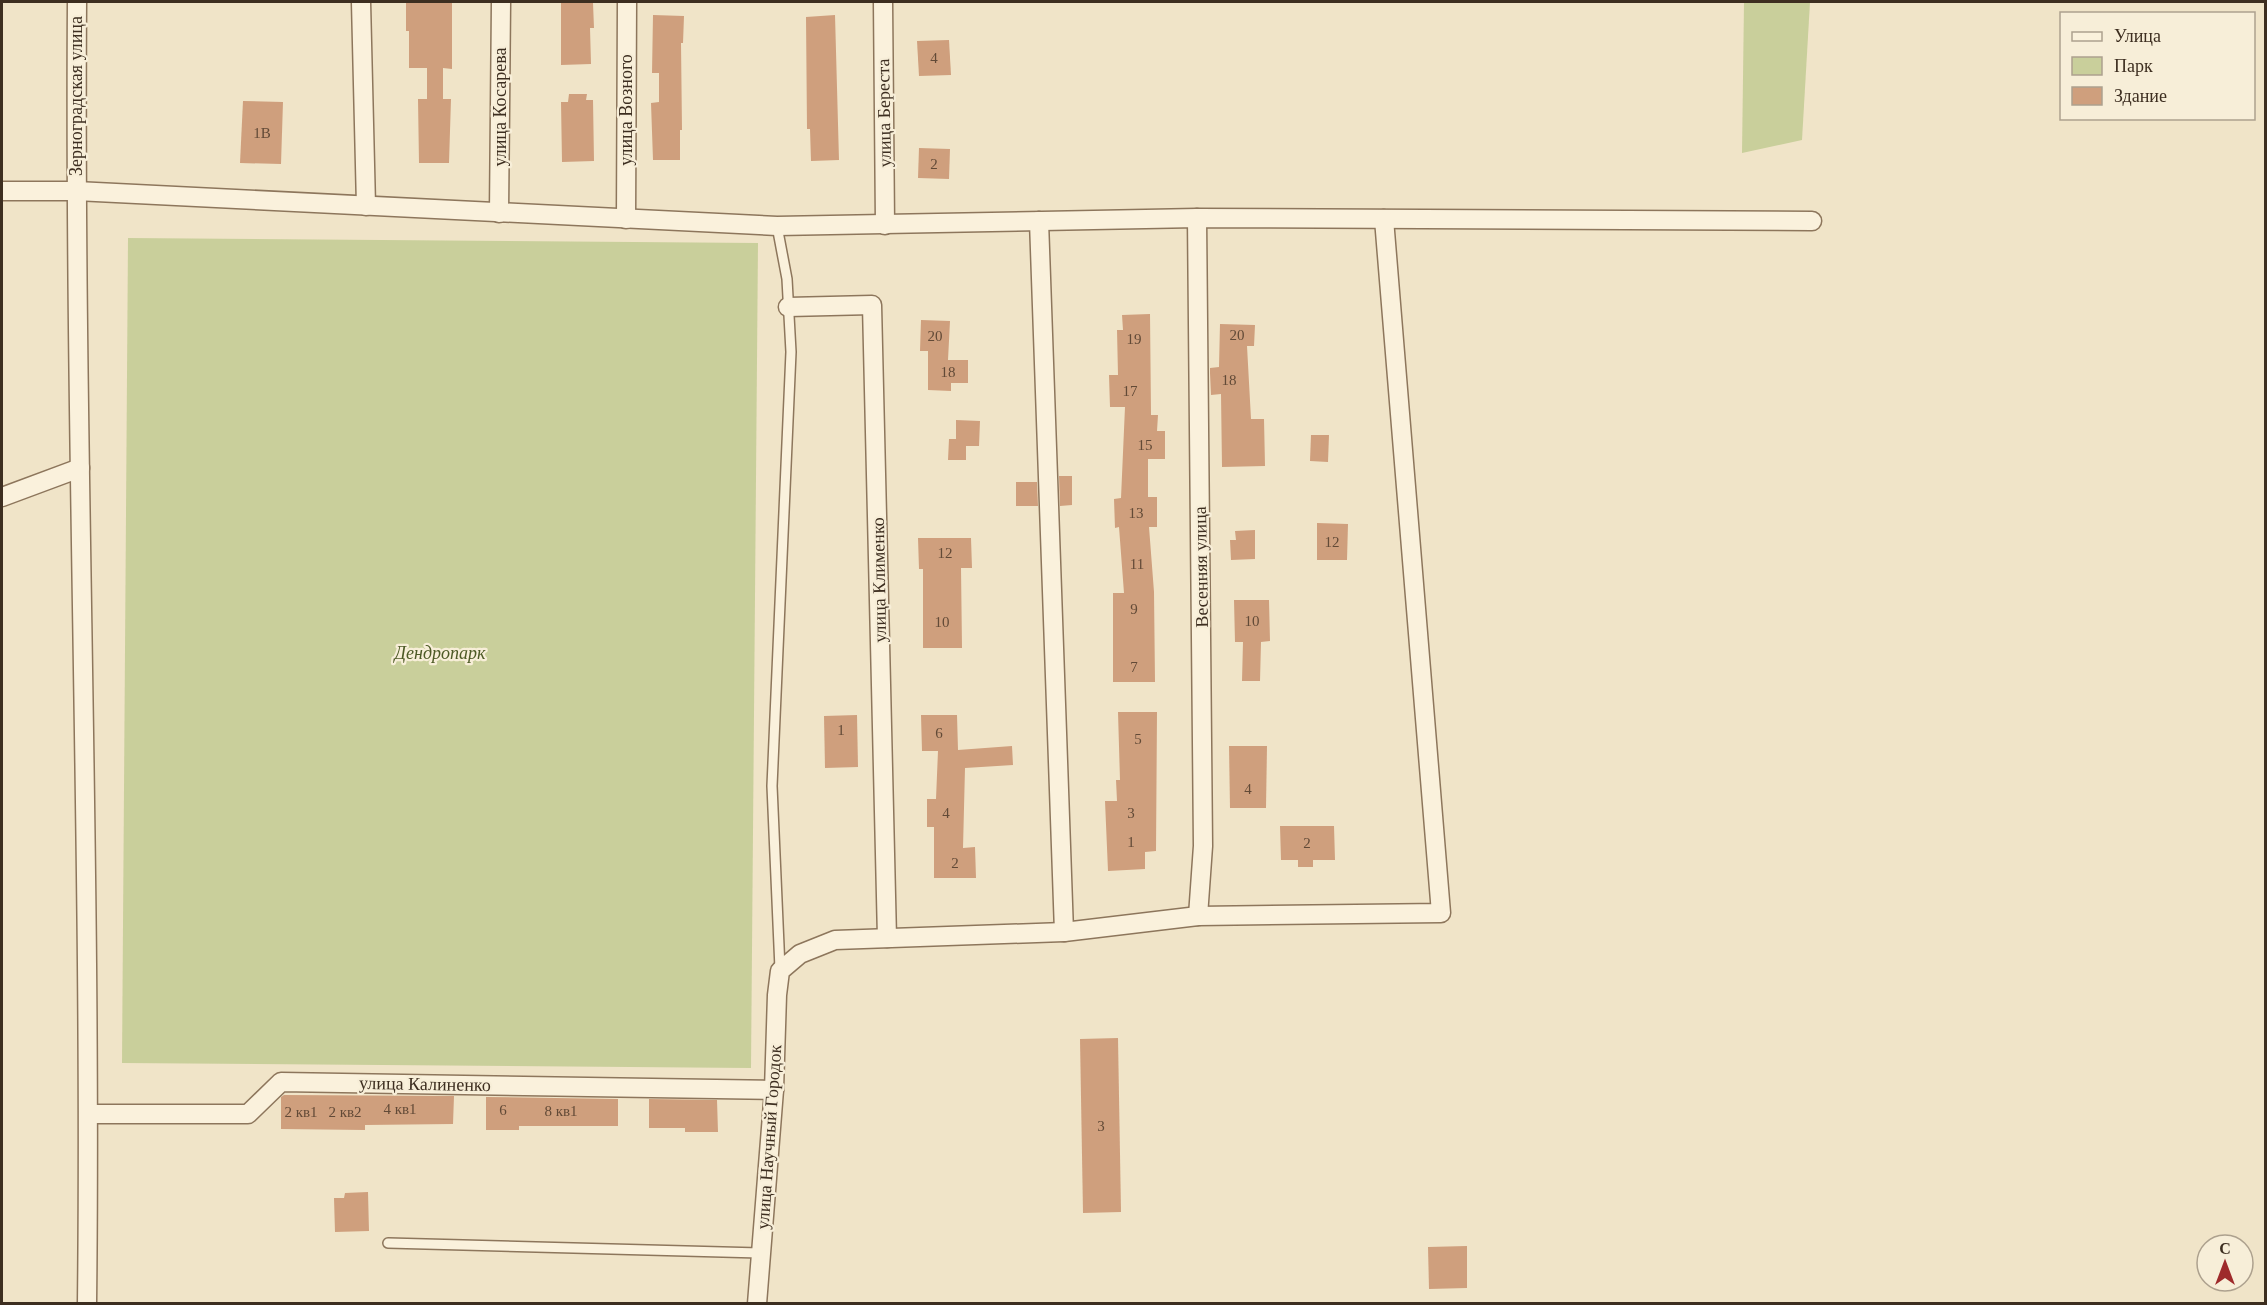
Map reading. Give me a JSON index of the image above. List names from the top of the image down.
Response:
{
  "streets": {
    "street": [
      "Зерноградская улица",
      "улица Косарева",
      "улица Возного",
      "улица Береста",
      "Весенняя улица",
      "улица Клименко",
      "улица Калиненко",
      "улица Научный Городок"
    ]
  },
  "crossings": [
    ["Зерноградская улица", "улица Калиненко"],
    ["улица Калиненко", "улица Научный Городок"]
  ],
  "parks": ["Дендропарк"],
  "house_numbers": [
    "4",
    "1В",
    "2",
    "20",
    "20",
    "19",
    "18",
    "18",
    "17",
    "15",
    "13",
    "12",
    "12",
    "11",
    "9",
    "10",
    "10",
    "7",
    "1",
    "6",
    "5",
    "4",
    "4",
    "3",
    "1",
    "2",
    "2",
    "4 кв1",
    "6",
    "8 кв1",
    "2 кв1",
    "2 кв2",
    "3"
  ],
  "legend": ["Улица", "Парк", "Здание"],
  "north": "top"
}
